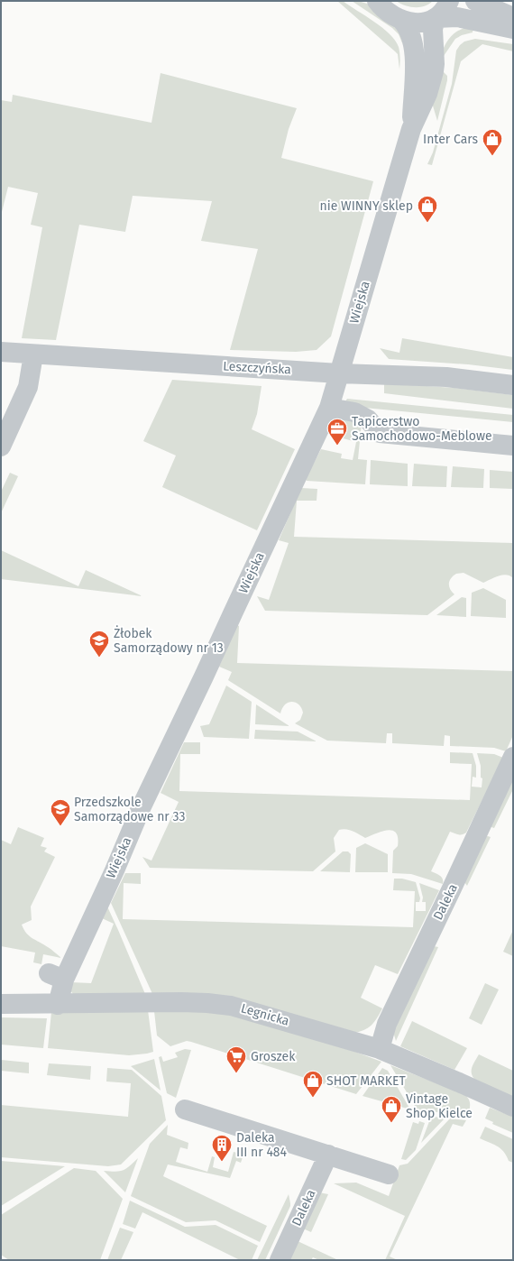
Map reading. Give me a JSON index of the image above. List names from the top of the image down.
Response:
{
  "streets": {
    "street": [
      "Wiejska",
      "Leszczyńska",
      "Daleka",
      "Legnicka"
    ]
  },
  "crossings": [
    ["Wiejska", "Leszczyńska"],
    ["Wiejska", "Legnicka"],
    ["Daleka", "Legnicka"]
  ],
  "places": {
    "shop": [
      "Inter Cars",
      "nie WINNY sklep",
      "SHOT MARKET",
      "Vintage Shop Kielce"
    ],
    "office": ["Tapicerstwo Samochodowo-Meblowe"],
    "school or university": ["Żłobek Samorządowy nr 13", "Przedszkole Samorządowe nr 33"],
    "supermarket": ["Groszek"],
    "building": ["Daleka III nr 484"]
  }
}
